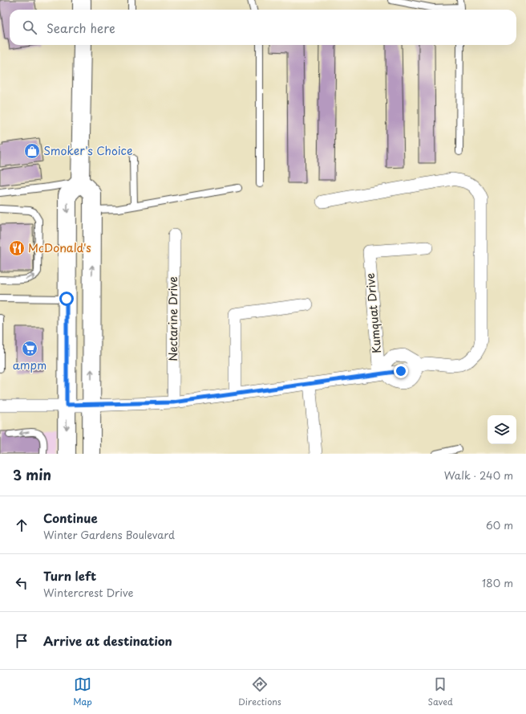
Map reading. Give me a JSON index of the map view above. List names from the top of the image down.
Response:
{
  "streets": {
    "street": ["Kumquat Drive", "Nectarine Drive"]
  },
  "places": {
    "shop": ["Smoker's Choice"],
    "restaurant": ["McDonald's"],
    "supermarket": ["ampm"]
  },
  "page": {
    "search": "Search here",
    "heading": ["3 min", "Walk · 240 m"],
    "list": [
      ["Continue", "Winter Gardens Boulevard", "60 m"],
      ["Turn left", "Wintercrest Drive", "180 m"],
      "Arrive at destination"
    ],
    "nav": ["Map", "Directions", "Saved"]
  }
}
